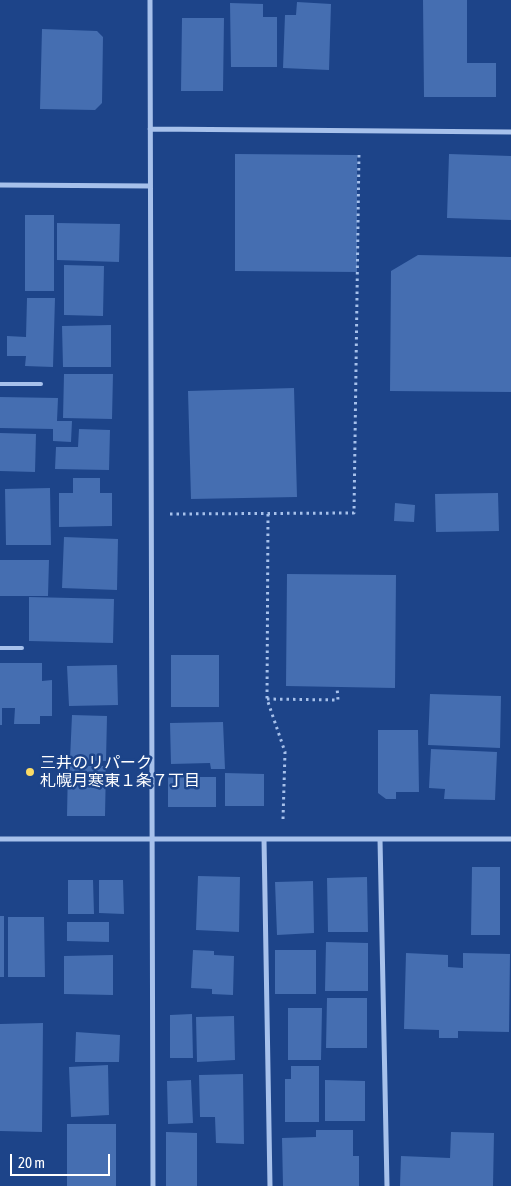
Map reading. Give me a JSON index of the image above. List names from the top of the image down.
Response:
{
  "places": ["三井のリパーク 札幌月寒東１条７丁目"],
  "scale_bar": "20 m"
}
